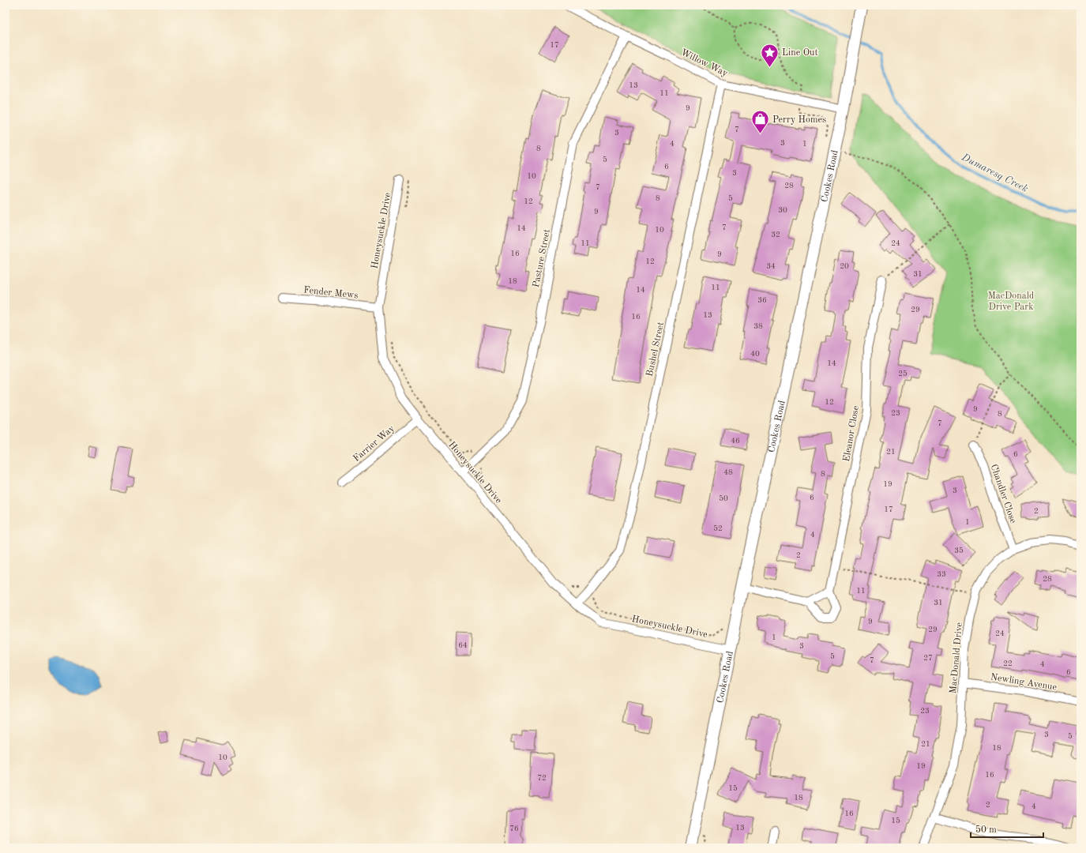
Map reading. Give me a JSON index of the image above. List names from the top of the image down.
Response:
{
  "streets": {
    "street": [
      "Willow Way",
      "Cookes Road",
      "Honeysuckle Drive",
      "Pasture Street",
      "Fender Mews",
      "Bushel Street",
      "Eleanor Close",
      "Farrier Way",
      "Chandler Close",
      "MacDonald Drive",
      "Newling Avenue"
    ]
  },
  "crossings": [
    ["Willow Way", "Cookes Road"],
    ["Willow Way", "Pasture Street"],
    ["Willow Way", "Bushel Street"],
    ["Cookes Road", "Honeysuckle Drive"],
    ["Honeysuckle Drive", "Pasture Street"],
    ["Honeysuckle Drive", "Fender Mews"],
    ["Honeysuckle Drive", "Bushel Street"],
    ["Honeysuckle Drive", "Farrier Way"],
    ["Chandler Close", "MacDonald Drive"],
    ["MacDonald Drive", "Newling Avenue"]
  ],
  "water": ["Dumaresq Creek"],
  "parks": ["MacDonald Drive Park"],
  "places": {
    "place": ["Line Out"],
    "shop": ["Perry Homes"]
  },
  "house_numbers": [
    "17",
    "13",
    "11",
    "9",
    "7",
    "3",
    "3",
    "4",
    "1",
    "8",
    "5",
    "6",
    "3",
    "10",
    "28",
    "7",
    "8",
    "5",
    "12",
    "30",
    "9",
    "7",
    "14",
    "10",
    "32",
    "11",
    "24",
    "16",
    "9",
    "12",
    "34",
    "20",
    "31",
    "18",
    "11",
    "14",
    "36",
    "29",
    "13",
    "16",
    "38",
    "40",
    "14",
    "25",
    "12",
    "9",
    "23",
    "8",
    "7",
    "46",
    "21",
    "6",
    "48",
    "8",
    "19",
    "3",
    "6",
    "50",
    "17",
    "2",
    "1",
    "52",
    "4",
    "35",
    "2",
    "33",
    "28",
    "11",
    "31",
    "9",
    "29",
    "24",
    "1",
    "64",
    "3",
    "5",
    "27",
    "7",
    "22",
    "4",
    "6",
    "23",
    "3",
    "5",
    "21",
    "18",
    "10",
    "19",
    "16",
    "72",
    "15",
    "18",
    "2",
    "4",
    "16",
    "15",
    "13",
    "76"
  ],
  "scale_bar": "50 m"
}
